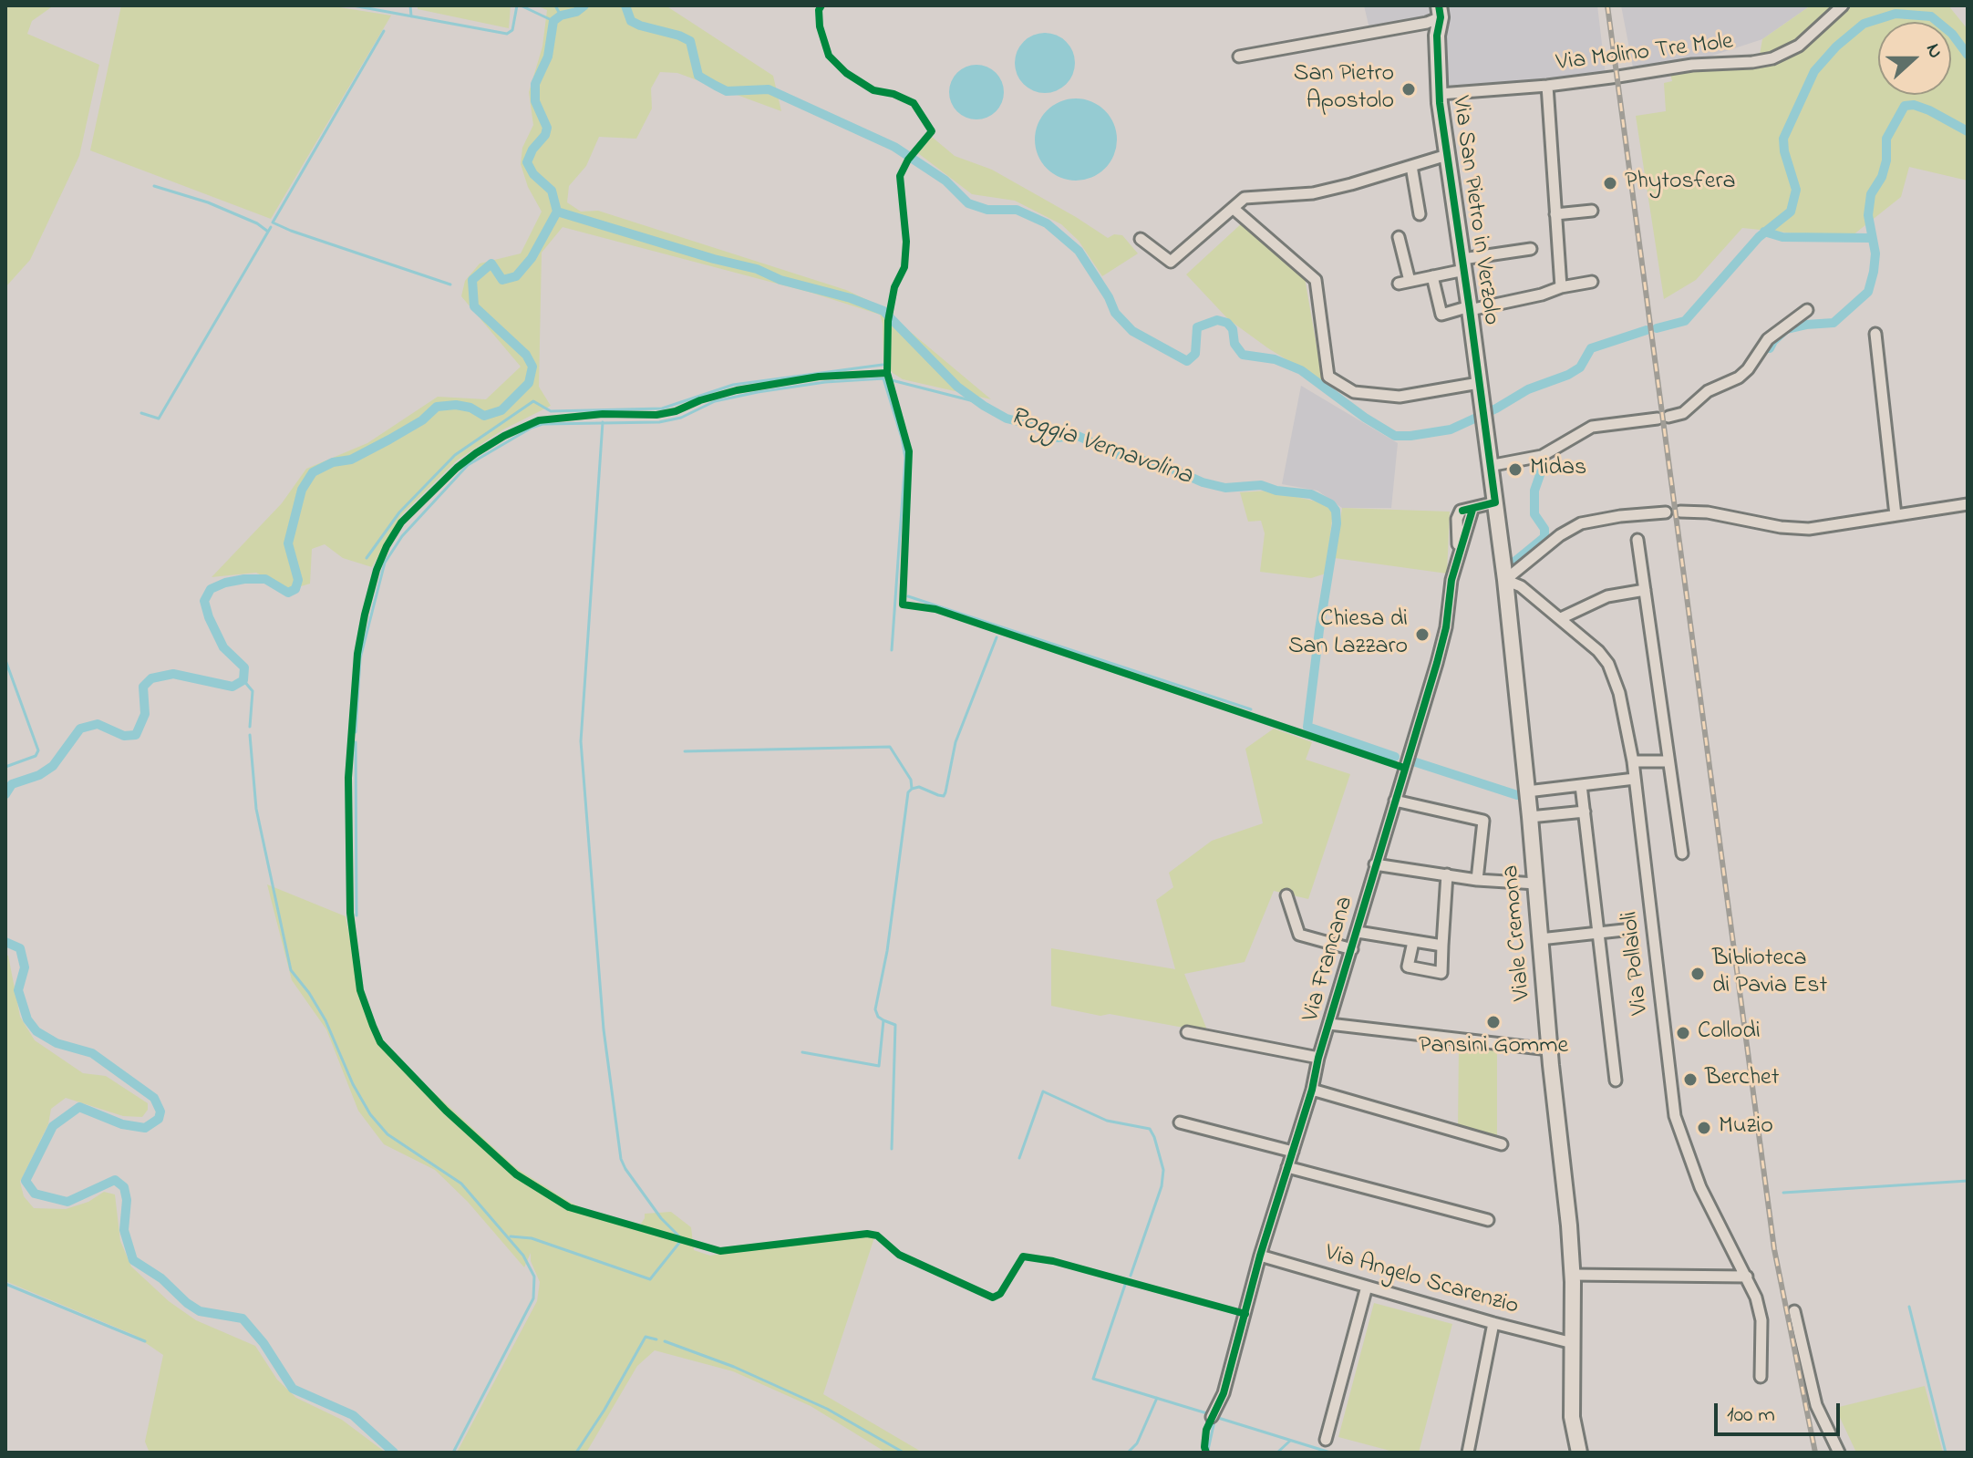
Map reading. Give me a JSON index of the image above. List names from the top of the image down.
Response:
{
  "streets": {
    "main road": ["Via San Pietro in Verzolo", "Viale Cremona"],
    "street": [
      "Via Molino Tre Mole",
      "Via Francana",
      "Via Pollaioli",
      "Via Angelo Scarenzio"
    ]
  },
  "crossings": [
    ["Via Molino Tre Mole", "Via San Pietro in Verzolo"],
    ["Via San Pietro in Verzolo", "Viale Cremona"],
    ["Viale Cremona", "Via Francana"],
    ["Viale Cremona", "Via Pollaioli"],
    ["Viale Cremona", "Via Angelo Scarenzio"],
    ["Via Francana", "Via Angelo Scarenzio"]
  ],
  "water": ["Roggia Vernavolina"],
  "places": [
    "San Pietro Apostolo",
    "Phytosfera",
    "Midas",
    "Chiesa di San Lazzaro",
    "Biblioteca di Pavia Est",
    "Pansini Gomme",
    "Collodi",
    "Berchet",
    "Muzio"
  ],
  "scale_bar": "100 m",
  "north": "right"
}
